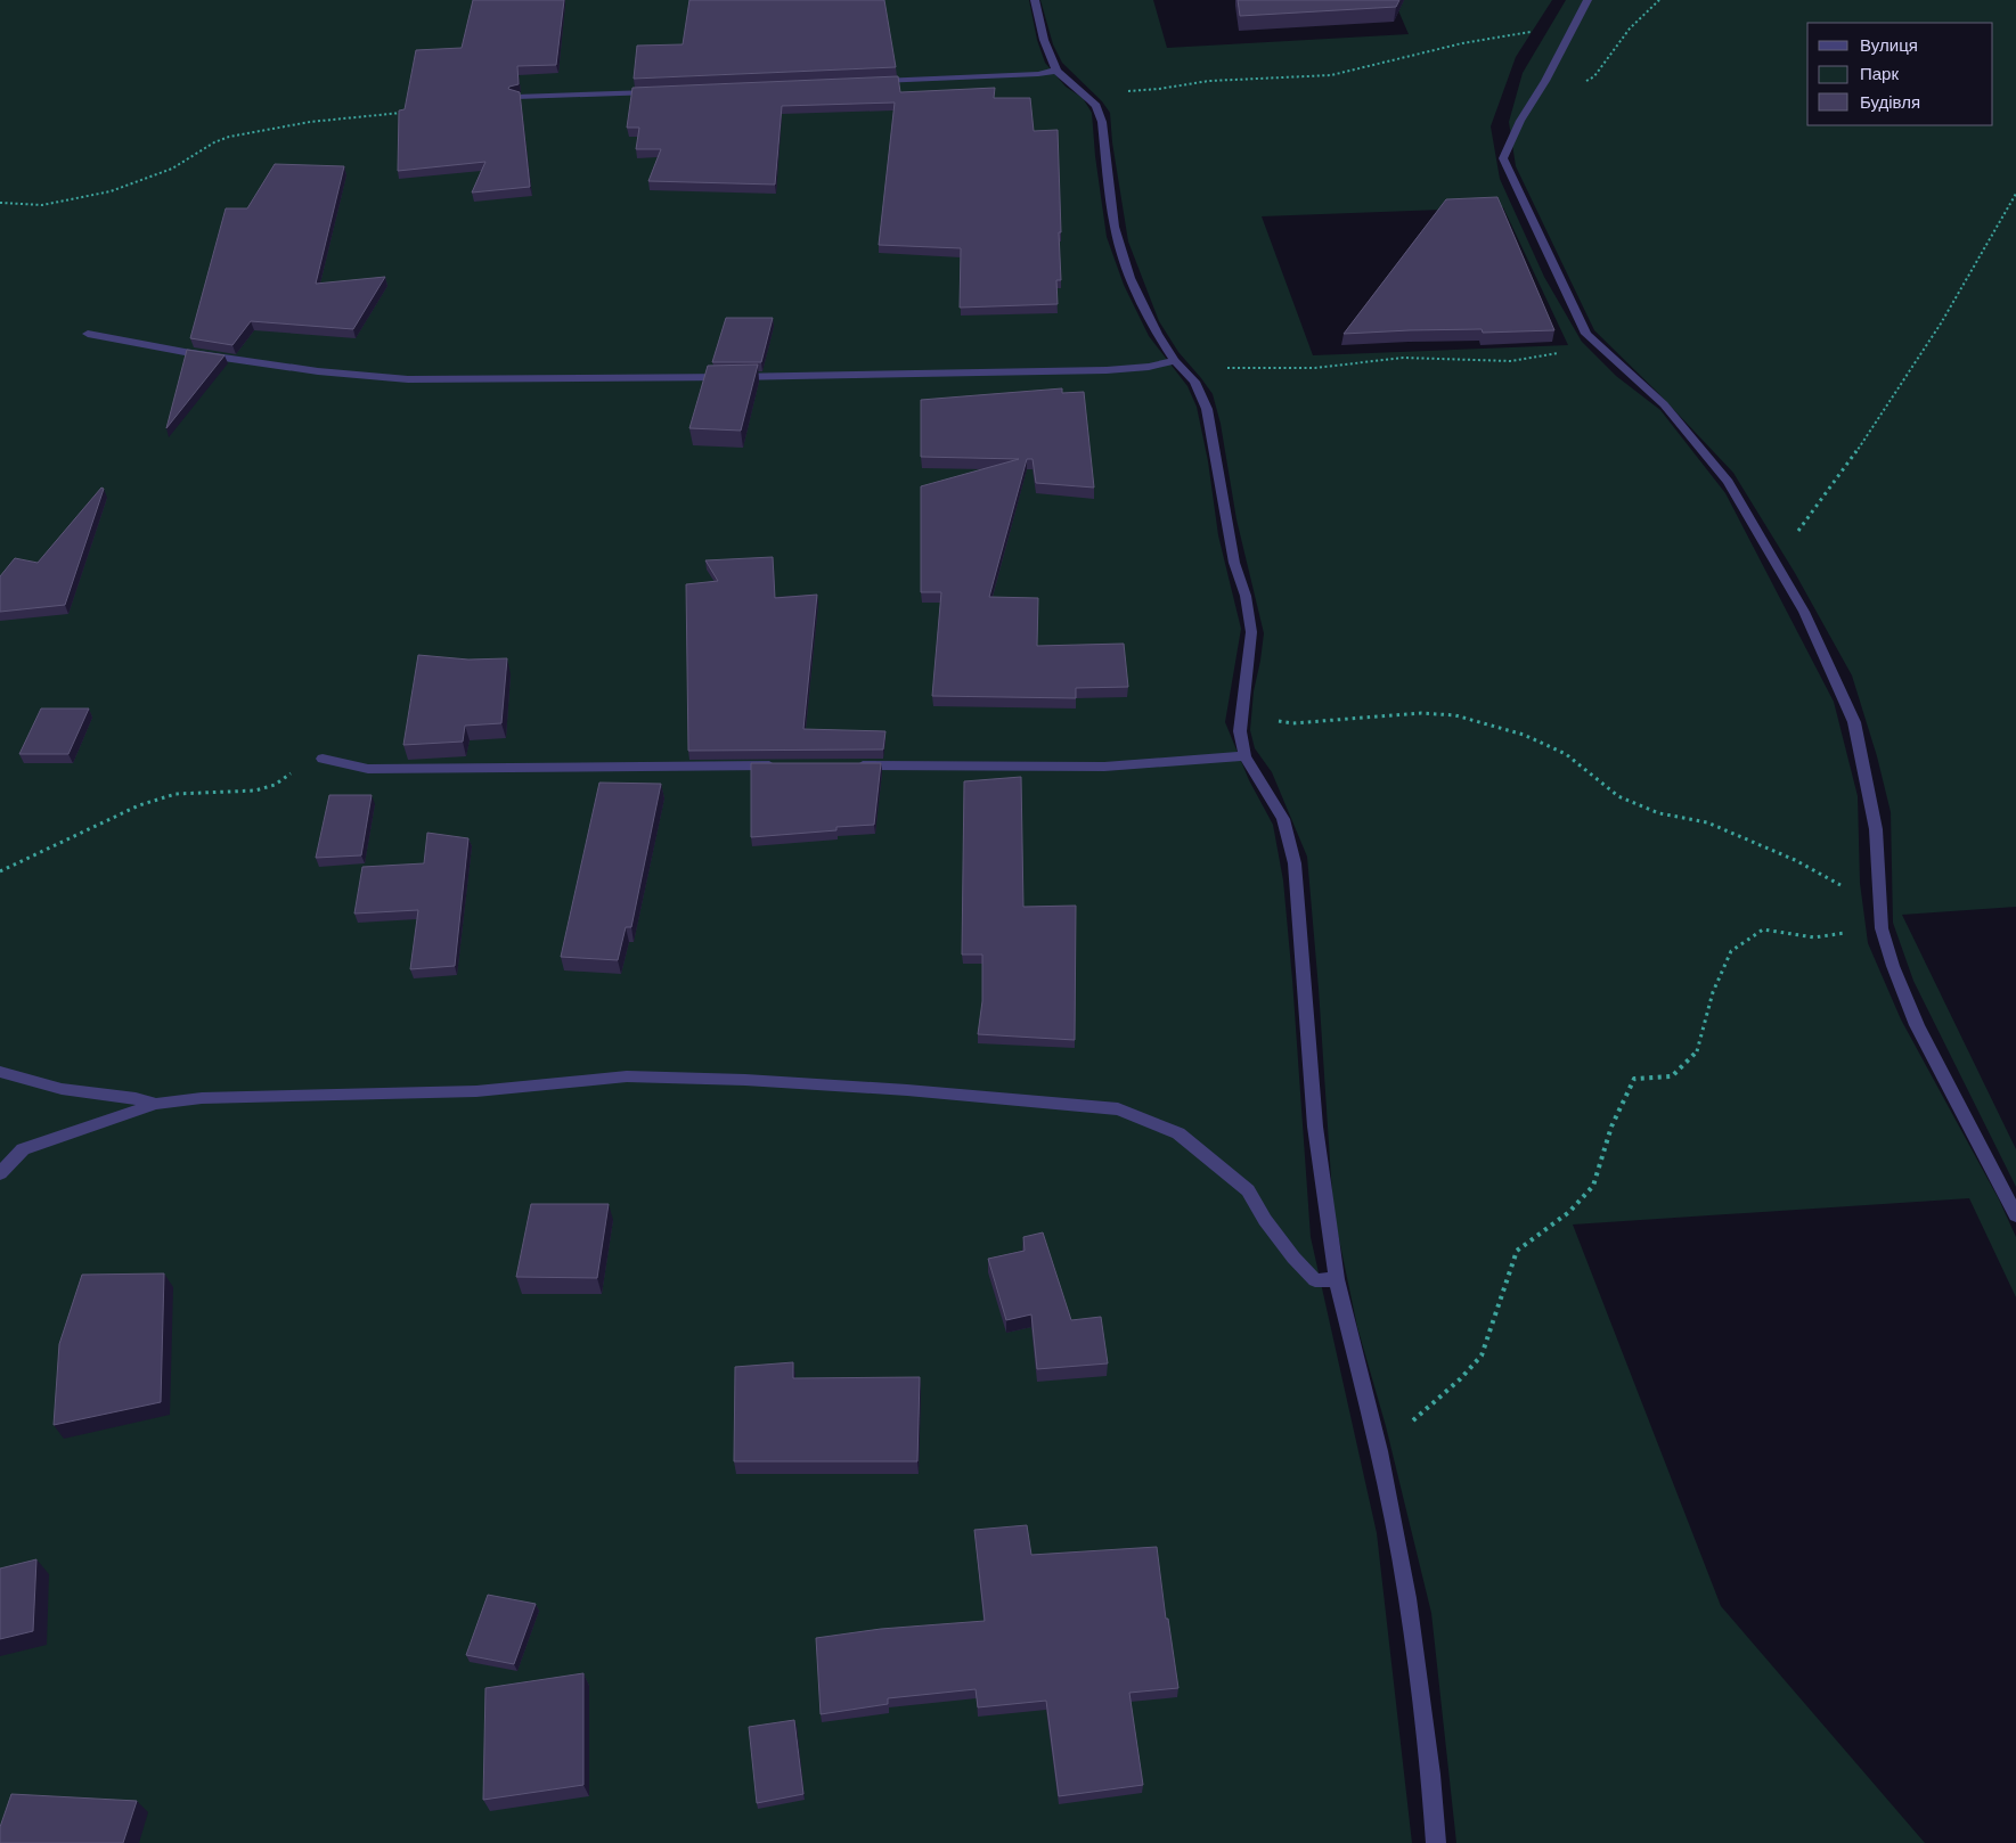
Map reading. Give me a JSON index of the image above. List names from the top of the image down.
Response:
{
  "legend": ["Вулиця", "Парк", "Будівля"]
}
